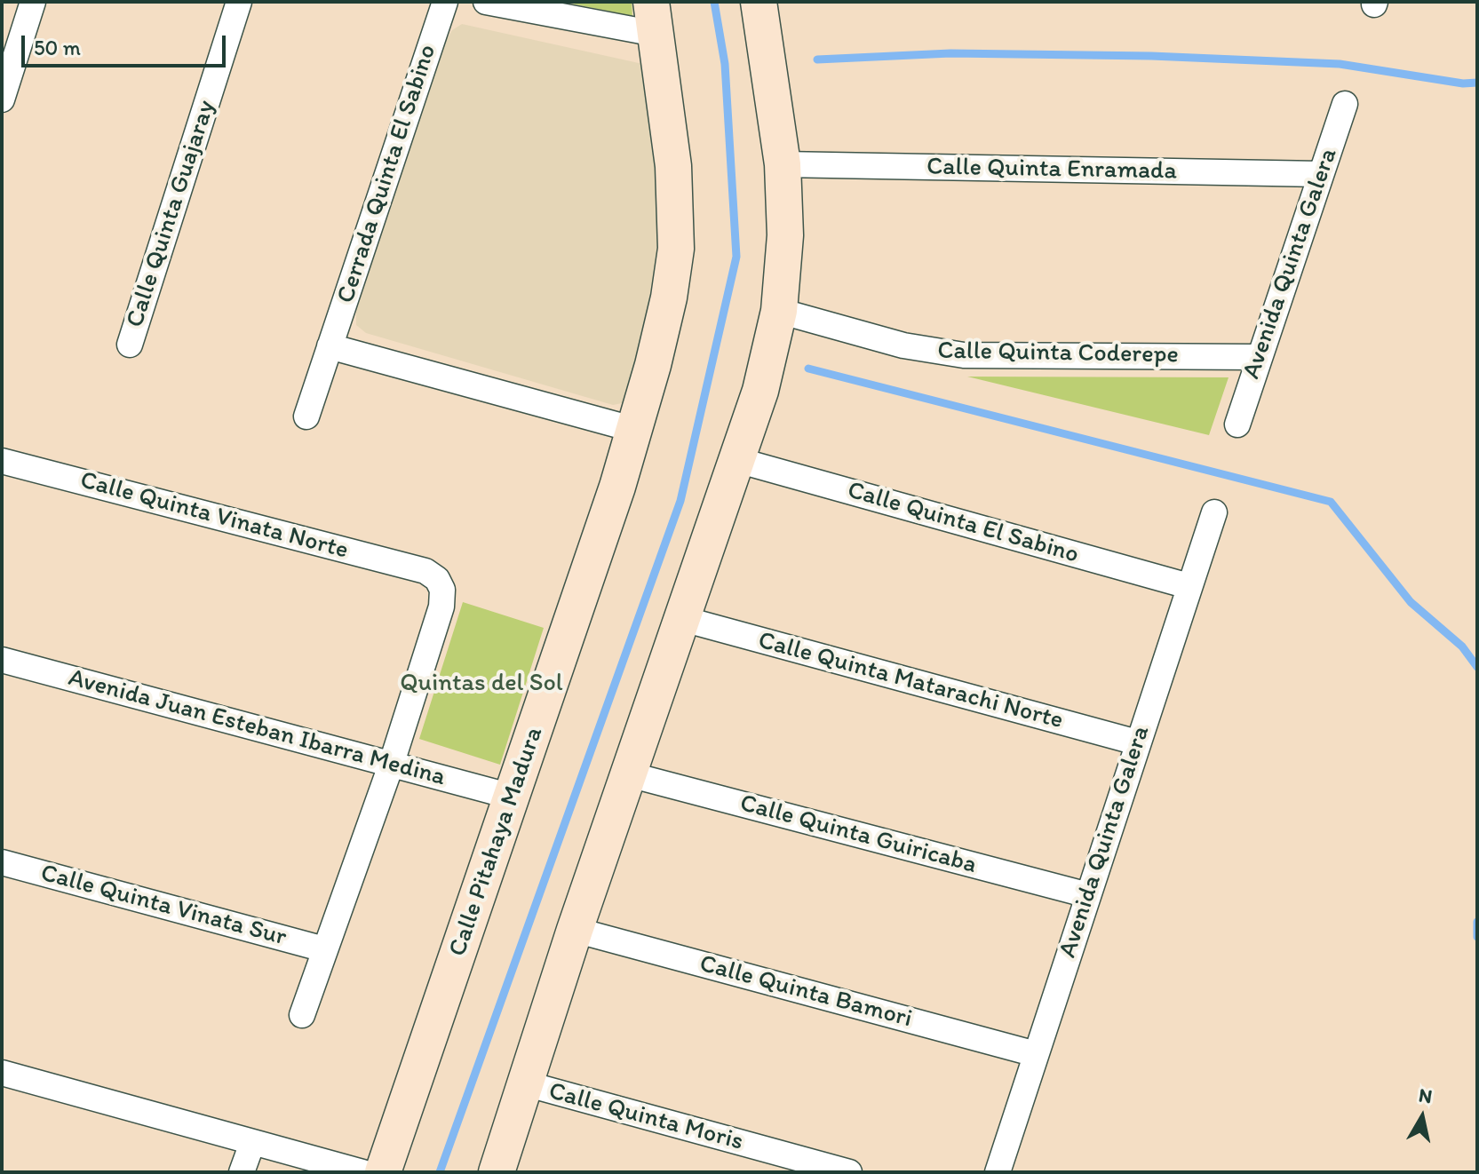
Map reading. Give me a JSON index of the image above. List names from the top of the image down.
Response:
{
  "streets": {
    "street": [
      "Calle Quinta Enramada",
      "Cerrada Quinta El Sabino",
      "Calle Quinta Guajaray",
      "Avenida Quinta Galera",
      "Calle Quinta Coderepe",
      "Calle Quinta Vinata Norte",
      "Calle Quinta El Sabino",
      "Calle Quinta Matarachi Norte",
      "Avenida Juan Esteban Ibarra Medina",
      "Calle Quinta Guiricaba",
      "Calle Pitahaya Madura",
      "Calle Quinta Vinata Sur",
      "Calle Quinta Bamori",
      "Calle Quinta Moris"
    ]
  },
  "crossings": [
    ["Calle Quinta Enramada", "Avenida Quinta Galera"],
    ["Avenida Quinta Galera", "Calle Quinta Coderepe"],
    ["Avenida Quinta Galera", "Calle Quinta El Sabino"],
    ["Avenida Quinta Galera", "Calle Quinta Matarachi Norte"],
    ["Avenida Quinta Galera", "Calle Quinta Guiricaba"],
    ["Avenida Quinta Galera", "Calle Quinta Bamori"],
    ["Calle Quinta Vinata Norte", "Avenida Juan Esteban Ibarra Medina"],
    ["Avenida Juan Esteban Ibarra Medina", "Calle Pitahaya Madura"]
  ],
  "parks": ["Quintas del Sol"],
  "scale_bar": "50 m",
  "north": "top"
}
